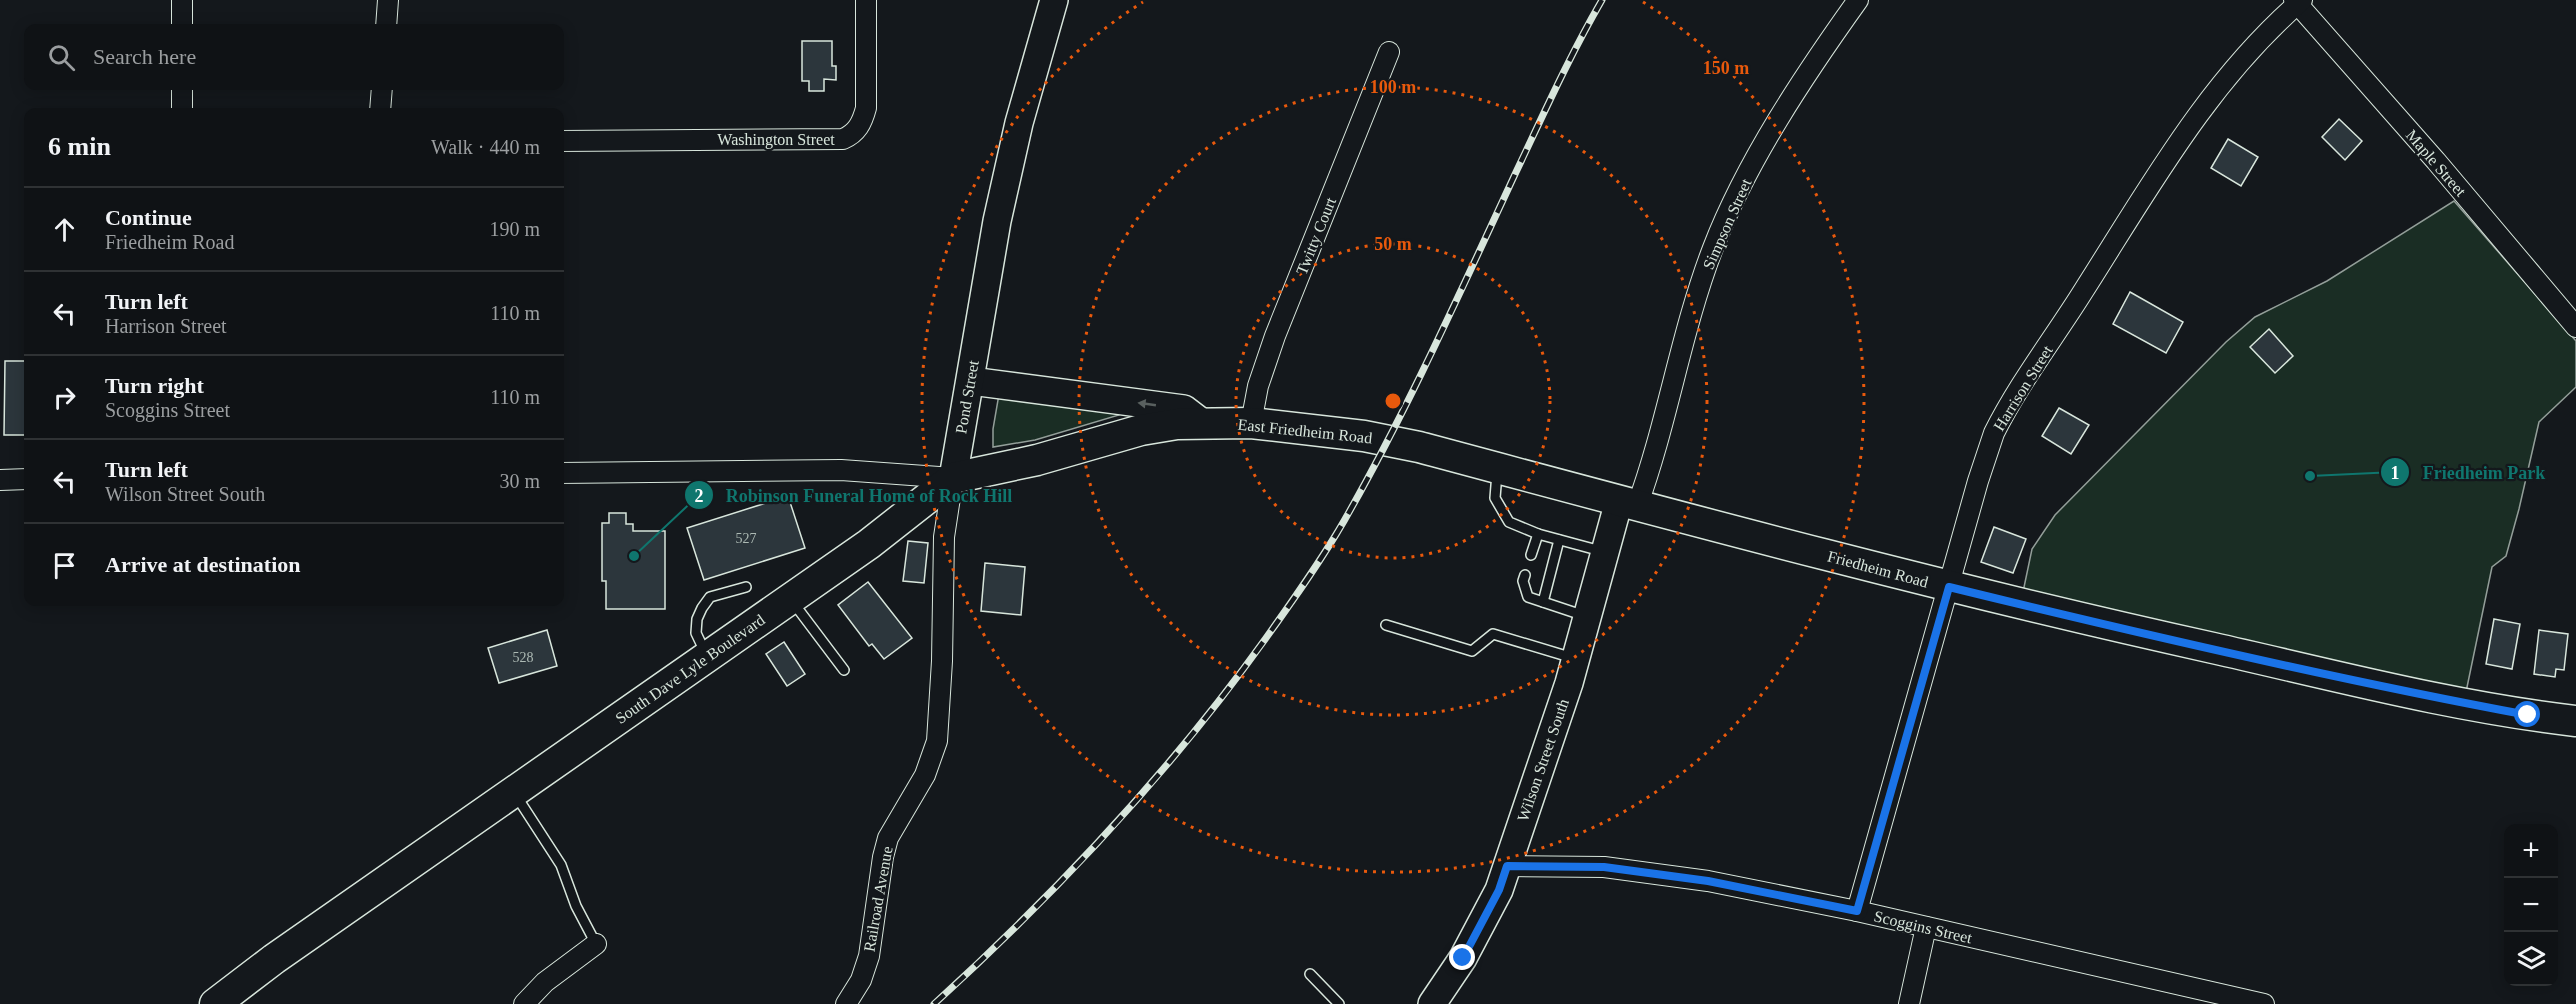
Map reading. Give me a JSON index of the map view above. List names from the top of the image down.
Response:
{
  "streets": {
    "main road": ["East Friedheim Road", "Friedheim Road", "South Dave Lyle Boulevard"],
    "street": [
      "Washington Street",
      "Maple Street",
      "Simpson Street",
      "Twitty Court",
      "Harrison Street",
      "Pond Street",
      "Wilson Street South",
      "Railroad Avenue",
      "Scoggins Street"
    ]
  },
  "crossings": [
    ["Maple Street", "Harrison Street"],
    ["Simpson Street", "East Friedheim Road"],
    ["Simpson Street", "Friedheim Road"],
    ["Simpson Street", "Wilson Street South"],
    ["Twitty Court", "East Friedheim Road"],
    ["Harrison Street", "Friedheim Road"],
    ["Harrison Street", "Scoggins Street"],
    ["Pond Street", "East Friedheim Road"],
    ["Pond Street", "South Dave Lyle Boulevard"],
    ["Pond Street", "Railroad Avenue"],
    ["East Friedheim Road", "Friedheim Road"],
    ["East Friedheim Road", "South Dave Lyle Boulevard"],
    ["East Friedheim Road", "Wilson Street South"],
    ["Friedheim Road", "Wilson Street South"],
    ["Wilson Street South", "Scoggins Street"]
  ],
  "places": ["Friedheim Park", "Robinson Funeral Home of Rock Hill"],
  "house_numbers": ["527", "528"],
  "page": {
    "search": "Search here",
    "heading": ["6 min", "Walk · 440 m"],
    "list": [
      ["Continue", "Friedheim Road", "190 m"],
      ["Turn left", "Harrison Street", "110 m"],
      ["Turn right", "Scoggins Street", "110 m"],
      ["Turn left", "Wilson Street South", "30 m"],
      "Arrive at destination"
    ],
    "map_buttons": ["+", "−"]
  },
  "rings": ["150 m", "100 m", "50 m"]
}
